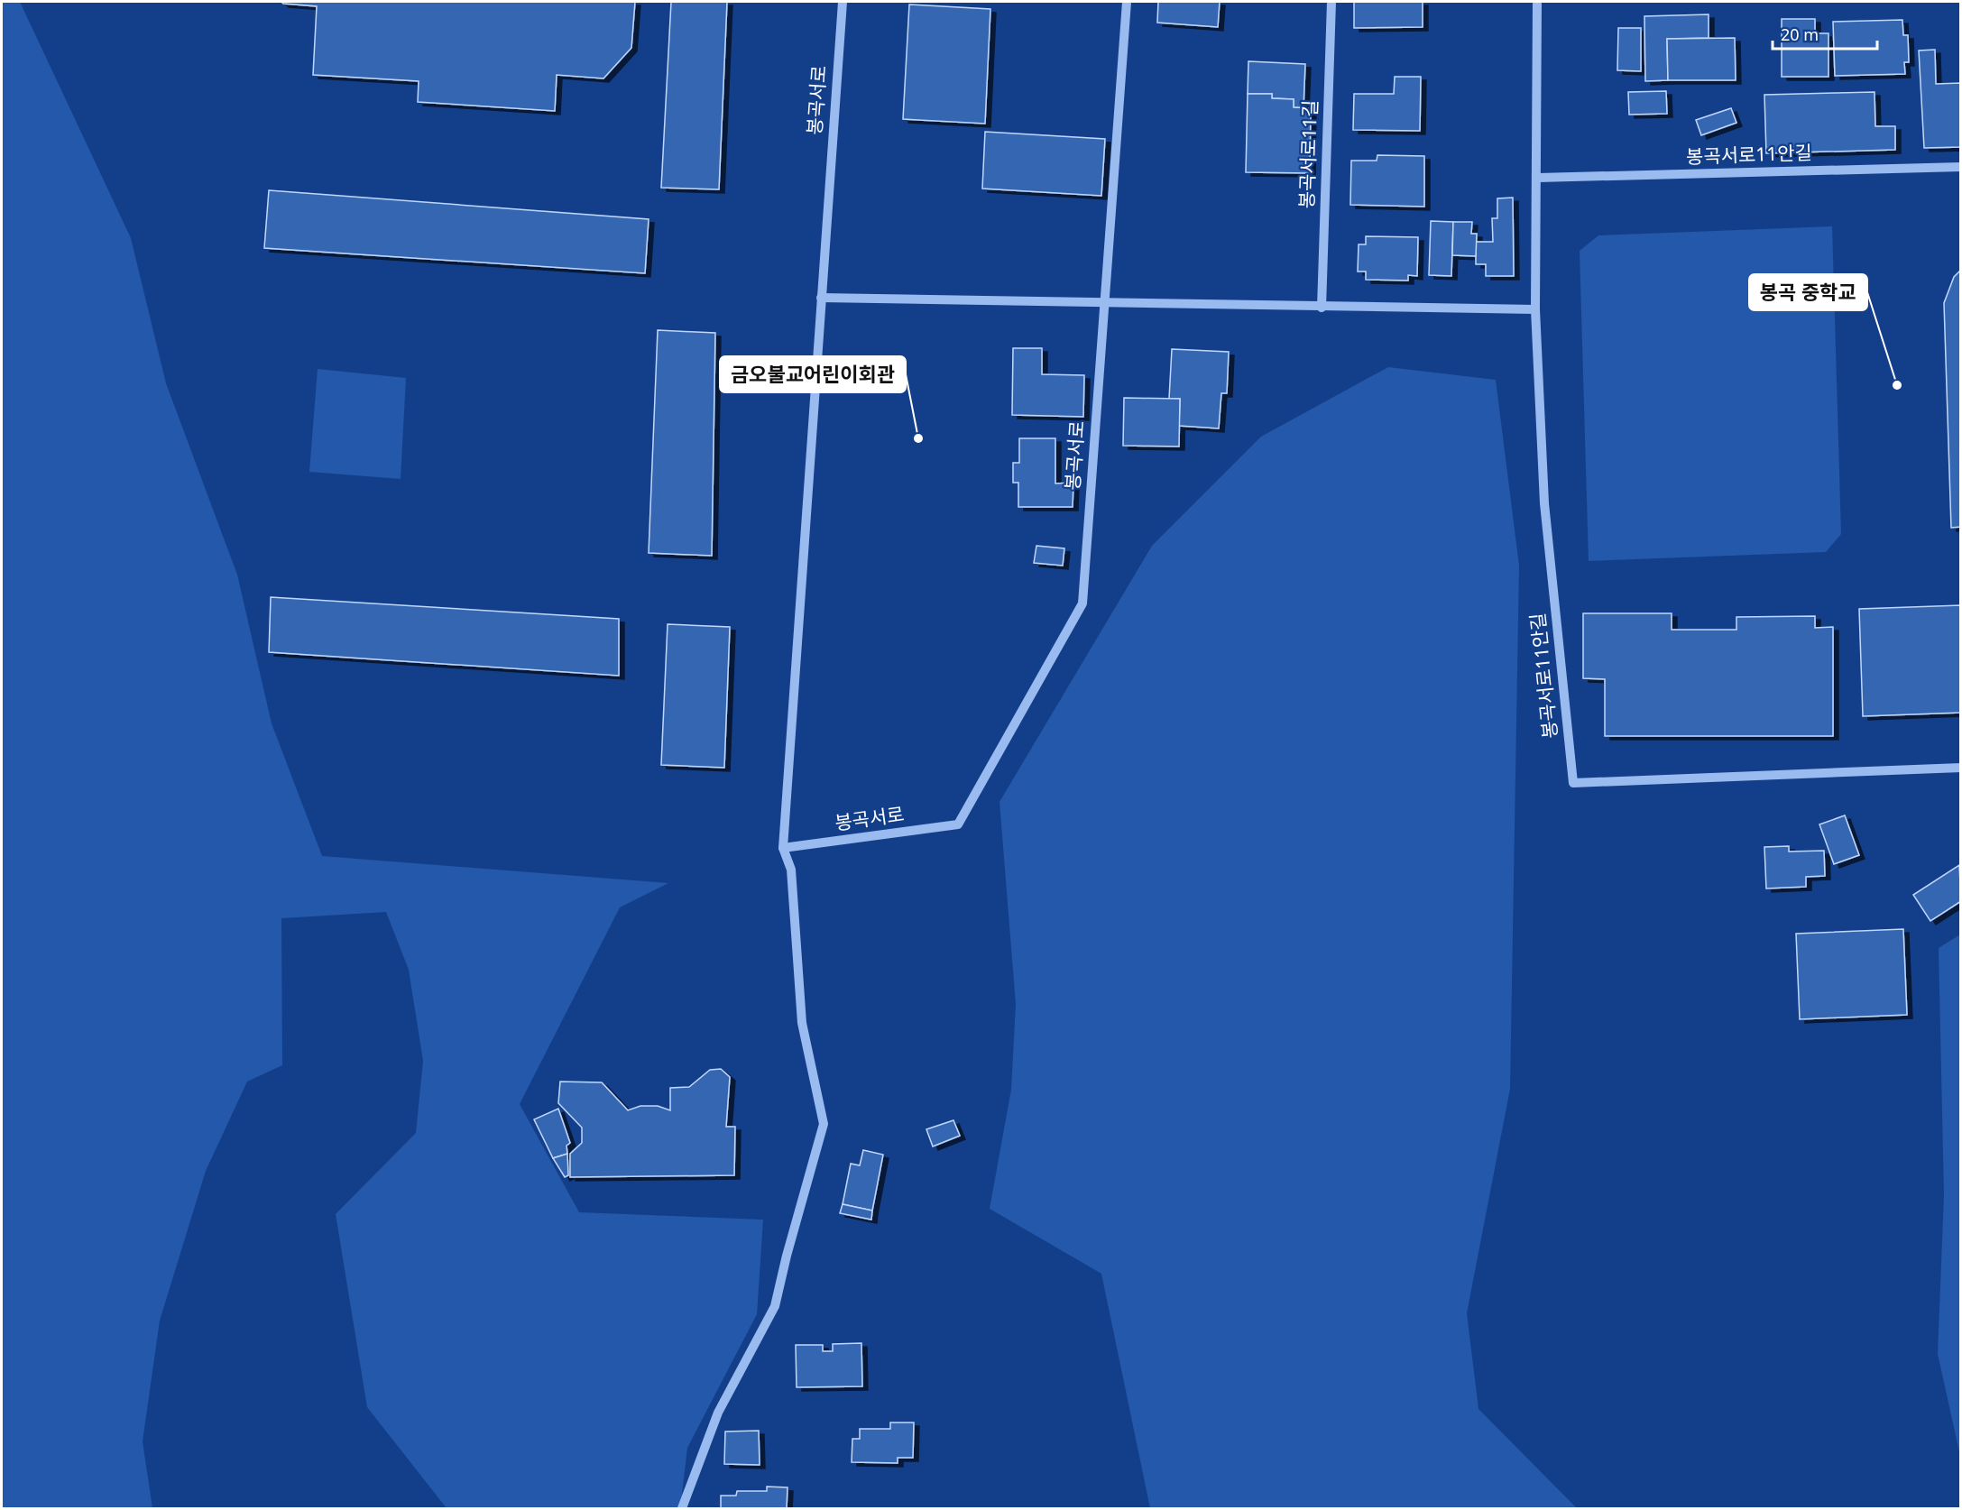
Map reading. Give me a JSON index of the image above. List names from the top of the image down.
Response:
{
  "streets": {
    "street": ["봉곡서로", "봉곡서로11길", "봉곡서로11안길"]
  },
  "places": ["봉곡 중학교", "금오불교어린이회관"],
  "scale_bar": "20 m"
}
